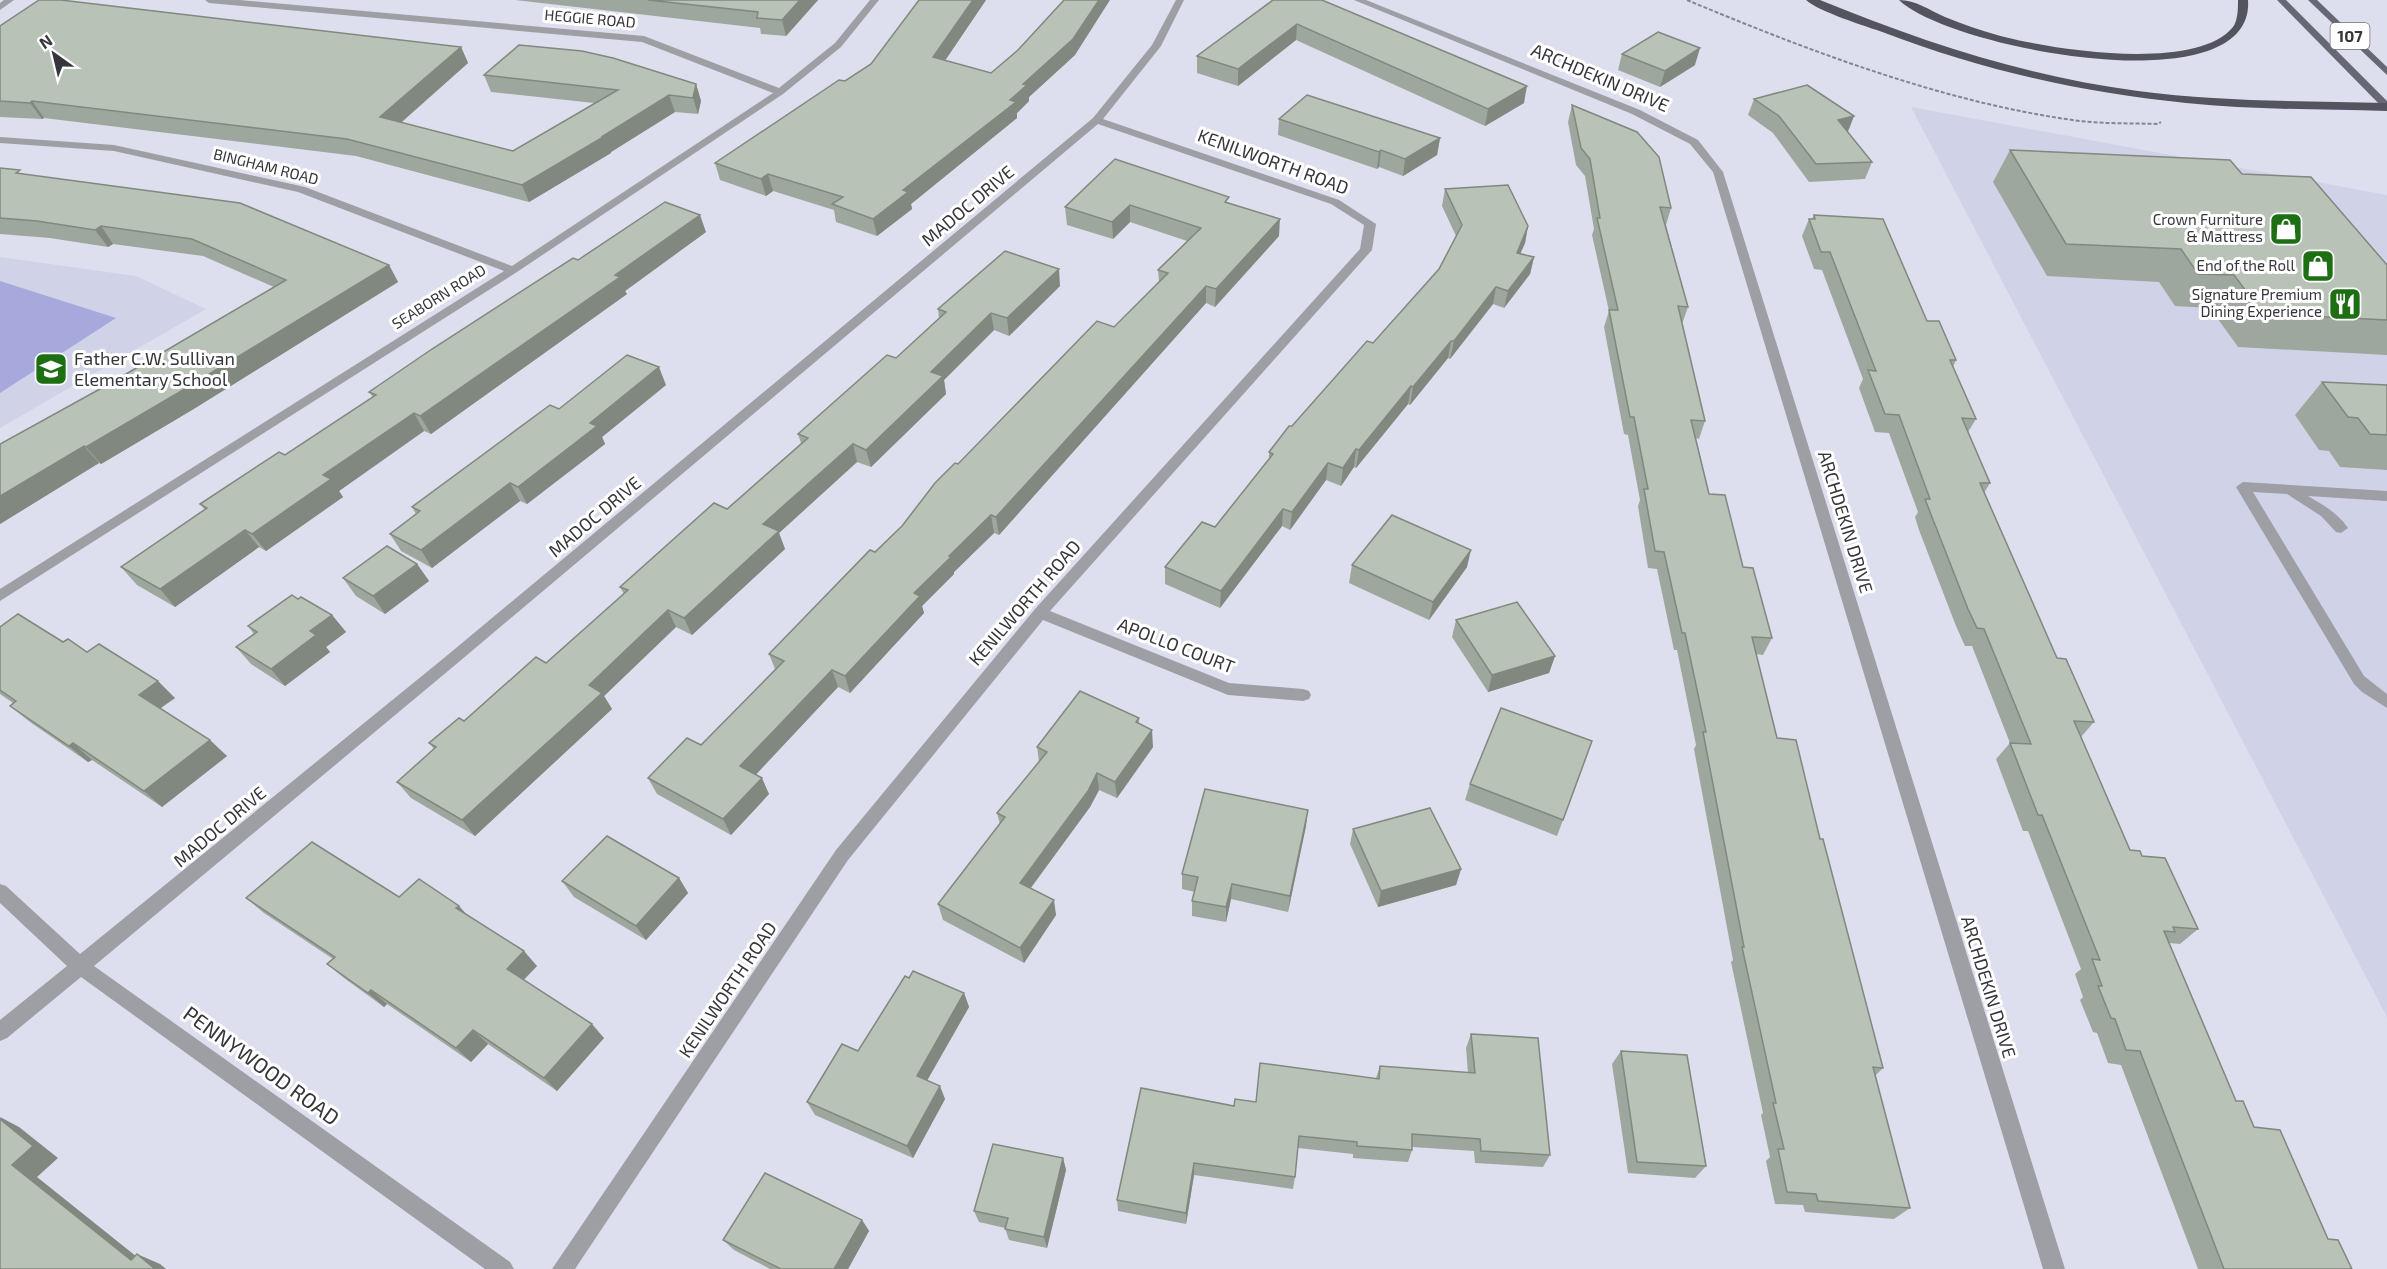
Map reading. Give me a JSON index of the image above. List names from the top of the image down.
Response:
{
  "streets": {
    "main road": ["107"],
    "street": [
      "HEGGIE ROAD",
      "ARCHDEKIN DRIVE",
      "KENILWORTH ROAD",
      "BINGHAM ROAD",
      "MADOC DRIVE",
      "SEABORN ROAD",
      "APOLLO COURT",
      "PENNYWOOD ROAD"
    ]
  },
  "crossings": [
    ["HEGGIE ROAD", "SEABORN ROAD"],
    ["KENILWORTH ROAD", "MADOC DRIVE"],
    ["KENILWORTH ROAD", "APOLLO COURT"],
    ["BINGHAM ROAD", "SEABORN ROAD"],
    ["MADOC DRIVE", "PENNYWOOD ROAD"]
  ],
  "places": {
    "shop": ["Crown Furniture & Mattress", "End of the Roll"],
    "restaurant": ["Signature Premium Dining Experience"],
    "school or university": ["Father C.W. Sullivan Elementary School"]
  },
  "north": "top left"
}
